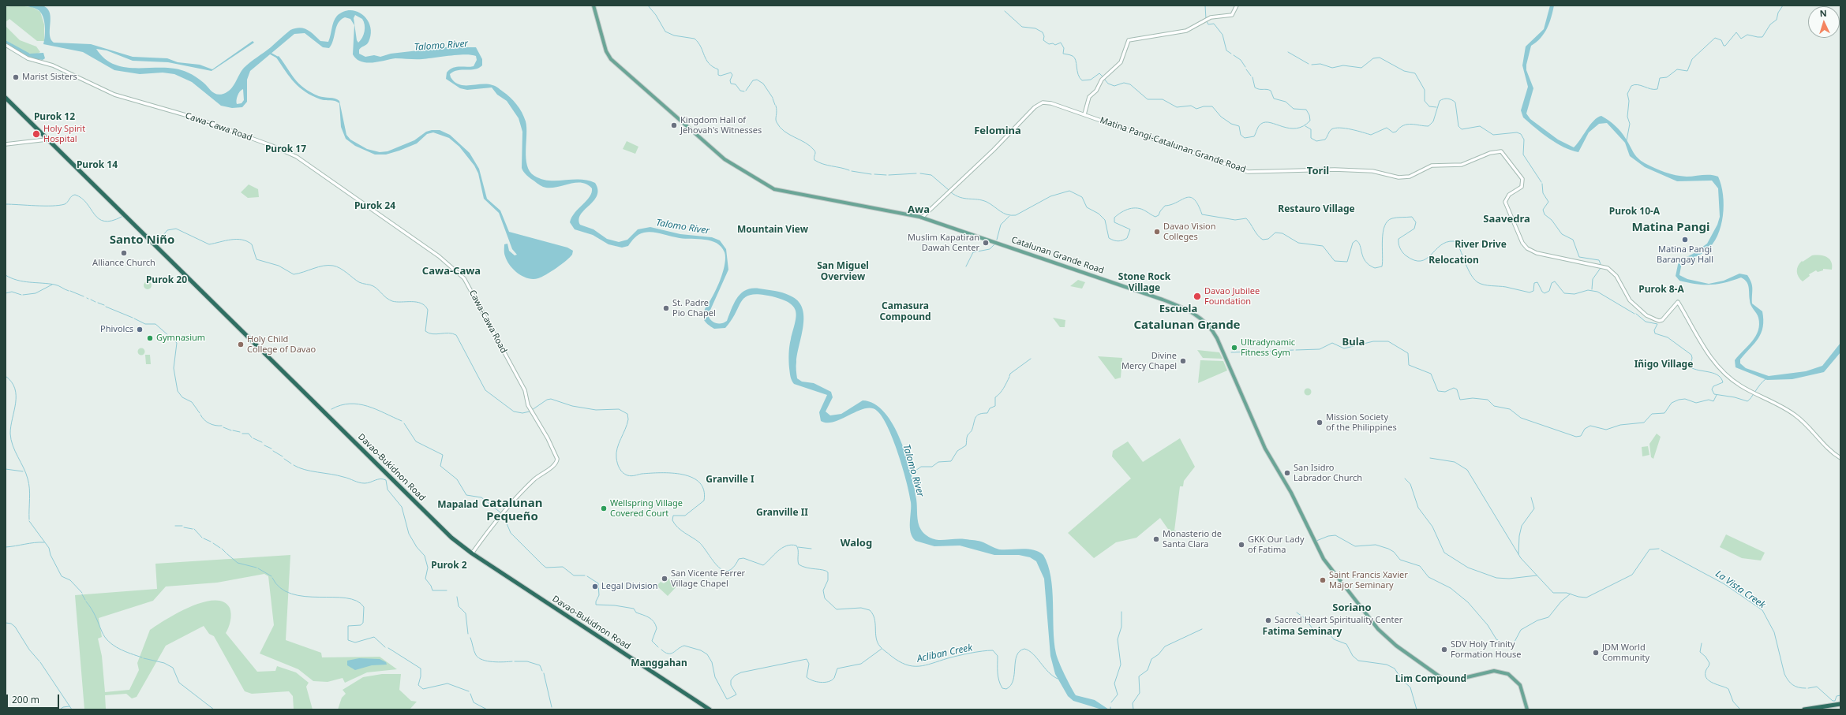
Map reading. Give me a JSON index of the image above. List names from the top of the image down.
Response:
{
  "streets": {
    "highway": ["Davao-Bukidnon Road"],
    "main road": ["Catalunan Grande Road"],
    "street": ["Cawa-Cawa Road", "Matina Pangi-Catalunan Grande Road"]
  },
  "crossings": [
    ["Cawa-Cawa Road", "Davao-Bukidnon Road"],
    ["Matina Pangi-Catalunan Grande Road", "Catalunan Grande Road"]
  ],
  "districts": [
    "Purok 12",
    "Felomina",
    "Purok 17",
    "Purok 14",
    "Toril",
    "Purok 24",
    "Awa",
    "Restauro Village",
    "Purok 10-A",
    "Saavedra",
    "Matina Pangi",
    "Mountain View",
    "Santo Niño",
    "River Drive",
    "Relocation",
    "San Miguel Overview",
    "Cawa-Cawa",
    "Stone Rock Village",
    "Purok 20",
    "Purok 8-A",
    "Camasura Compound",
    "Escuela",
    "Catalunan Grande",
    "Bula",
    "Iñigo Village",
    "Granville I",
    "Catalunan Pequeño",
    "Mapalad",
    "Granville II",
    "Walog",
    "Purok 2",
    "Soriano",
    "Fatima Seminary",
    "Manggahan",
    "Lim Compound"
  ],
  "water": ["Talomo River", "La Vista Creek", "Acliban Creek"],
  "places": [
    "Marist Sisters",
    "Kingdom Hall of Jehovah's Witnesses",
    "Holy Spirit Hospital",
    "Davao Vision Colleges",
    "Matina Pangi Barangay Hall",
    "Muslim Kapatiran Dawah Center",
    "Alliance Church",
    "Davao Jubilee Foundation",
    "St. Padre Pio Chapel",
    "Phivolcs",
    "Gymnasium",
    "Holy Child College of Davao",
    "Ultradynamic Fitness Gym",
    "Divine Mercy Chapel",
    "Mission Society of the Philippines",
    "San Isidro Labrador Church",
    "Wellspring Village Covered Court",
    "Monasterio de Santa Clara",
    "GKK Our Lady of Fatima",
    "San Vicente Ferrer Village Chapel",
    "Saint Francis Xavier Major Seminary",
    "Legal Division",
    "Sacred Heart Spirituality Center",
    "SDV Holy Trinity Formation House",
    "JDM World Community"
  ],
  "scale_bar": "200 m",
  "north": "top"
}
